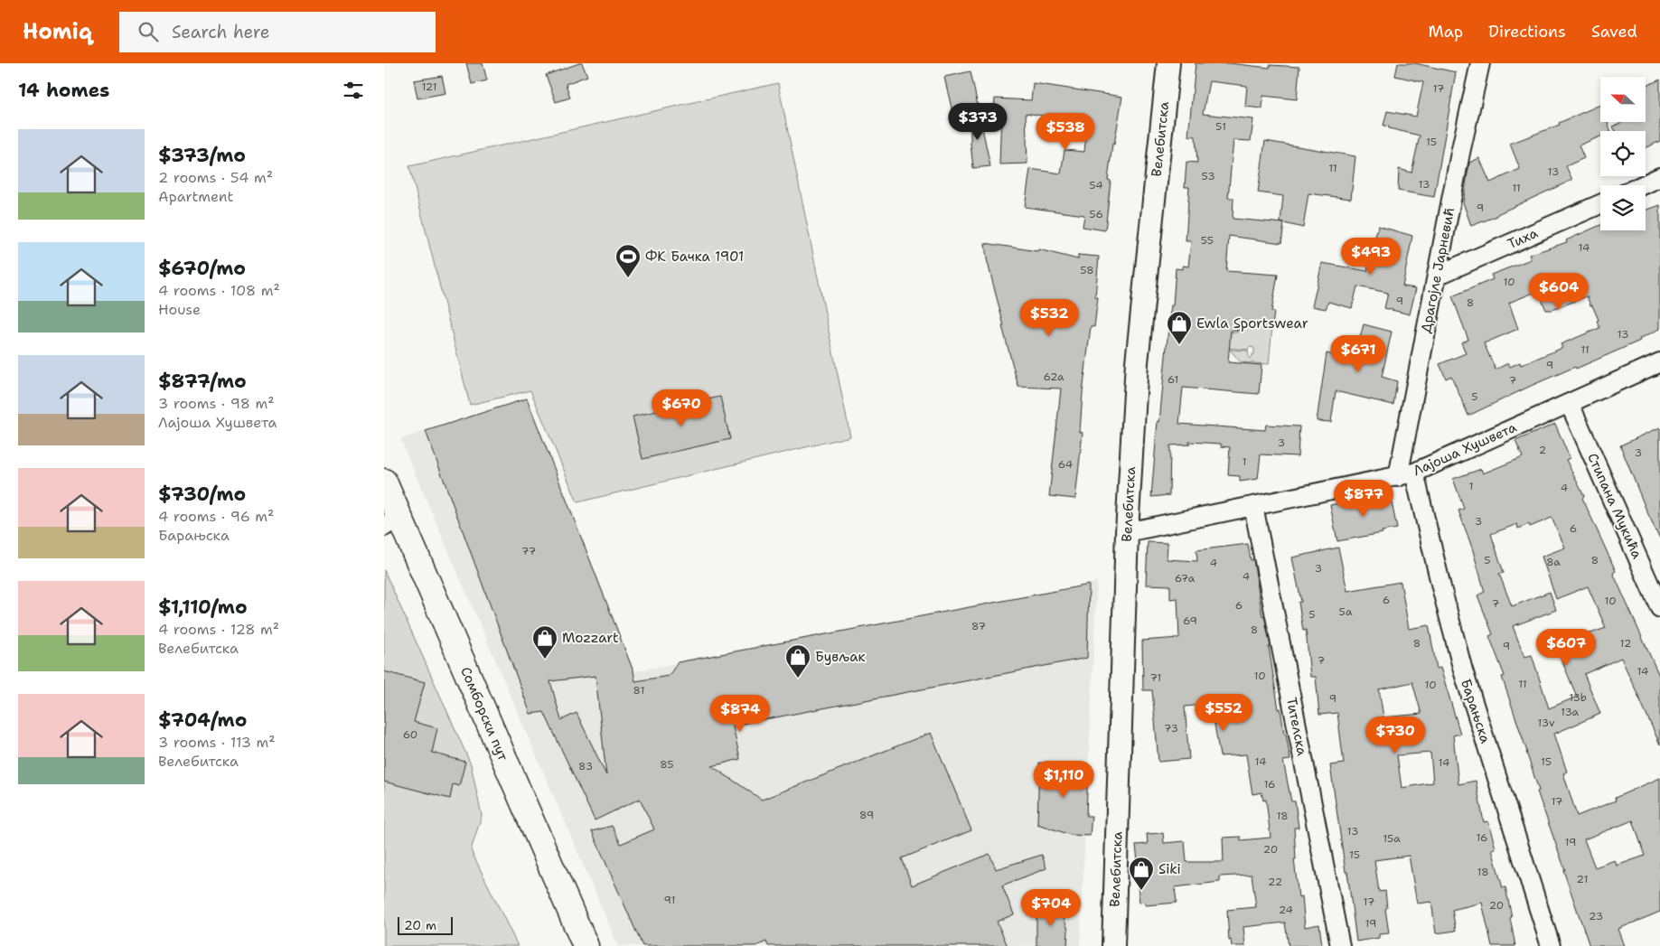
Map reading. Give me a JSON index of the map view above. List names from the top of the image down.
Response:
{
  "streets": {
    "main road": ["Сомборски пут"],
    "street": [
      "Велебитска",
      "Тиха",
      "Драгојле Јарневић",
      "Лајоша Хушвета",
      "Стипана Мукића",
      "Барањска",
      "Тителска"
    ]
  },
  "crossings": [
    ["Велебитска", "Лајоша Хушвета"],
    ["Тиха", "Драгојле Јарневић"],
    ["Драгојле Јарневић", "Лајоша Хушвета"],
    ["Драгојле Јарневић", "Барањска"],
    ["Лајоша Хушвета", "Стипана Мукића"],
    ["Лајоша Хушвета", "Барањска"],
    ["Лајоша Хушвета", "Тителска"]
  ],
  "places": {
    "sports": ["ФК Бачка 1901"],
    "shop": [
      "Ewla Sportswear",
      "Mozzart",
      "Бувљак",
      "Siki"
    ]
  },
  "house_numbers": [
    "121",
    "17",
    "51",
    "15",
    "11",
    "13",
    "53",
    "13",
    "54",
    "11",
    "9",
    "56",
    "55",
    "14",
    "58",
    "10",
    "9",
    "8",
    "13",
    "11",
    "9",
    "62a",
    "61",
    "7",
    "5",
    "3",
    "2",
    "3",
    "1",
    "64",
    "1",
    "4",
    "3",
    "6",
    "77",
    "5",
    "8",
    "8a",
    "4",
    "3",
    "4",
    "67a",
    "6",
    "10",
    "7",
    "6",
    "5a",
    "5",
    "69",
    "87",
    "8",
    "8",
    "12",
    "9",
    "7",
    "14",
    "10",
    "71",
    "11",
    "10",
    "81",
    "13b",
    "9",
    "13a",
    "13v",
    "73",
    "60",
    "14",
    "15",
    "14",
    "85",
    "83",
    "16",
    "17",
    "89",
    "18",
    "13",
    "16",
    "15a",
    "19",
    "20",
    "15",
    "18",
    "21",
    "22",
    "91",
    "17",
    "20",
    "24",
    "23",
    "19"
  ],
  "scale_bar": "20 m",
  "north": "left",
  "page": {
    "header": "Homiq",
    "search": "Search here",
    "nav": ["Map", "Directions", "Saved"],
    "heading": "14 homes",
    "price": [
      "$373",
      "$538",
      "$493",
      "$604",
      "$532",
      "$671",
      "$670",
      "$877",
      "$607",
      "$552",
      "$874",
      "$730",
      "$1,110",
      "$704"
    ],
    "list": [
      {
        "name": "$373/mo",
        "note": "2 rooms · 54 m² · Apartment"
      },
      {
        "name": "$670/mo",
        "note": "4 rooms · 108 m² · House"
      },
      {
        "name": "$877/mo",
        "note": "3 rooms · 98 m² · Лајоша Хушвета"
      },
      {
        "name": "$730/mo",
        "note": "4 rooms · 96 m² · Барањска"
      },
      {
        "name": "$1,110/mo",
        "note": "4 rooms · 128 m² · Велебитска"
      },
      {
        "name": "$704/mo",
        "note": "3 rooms · 113 m² · Велебитска"
      }
    ],
    "scale": "20 m"
  }
}
